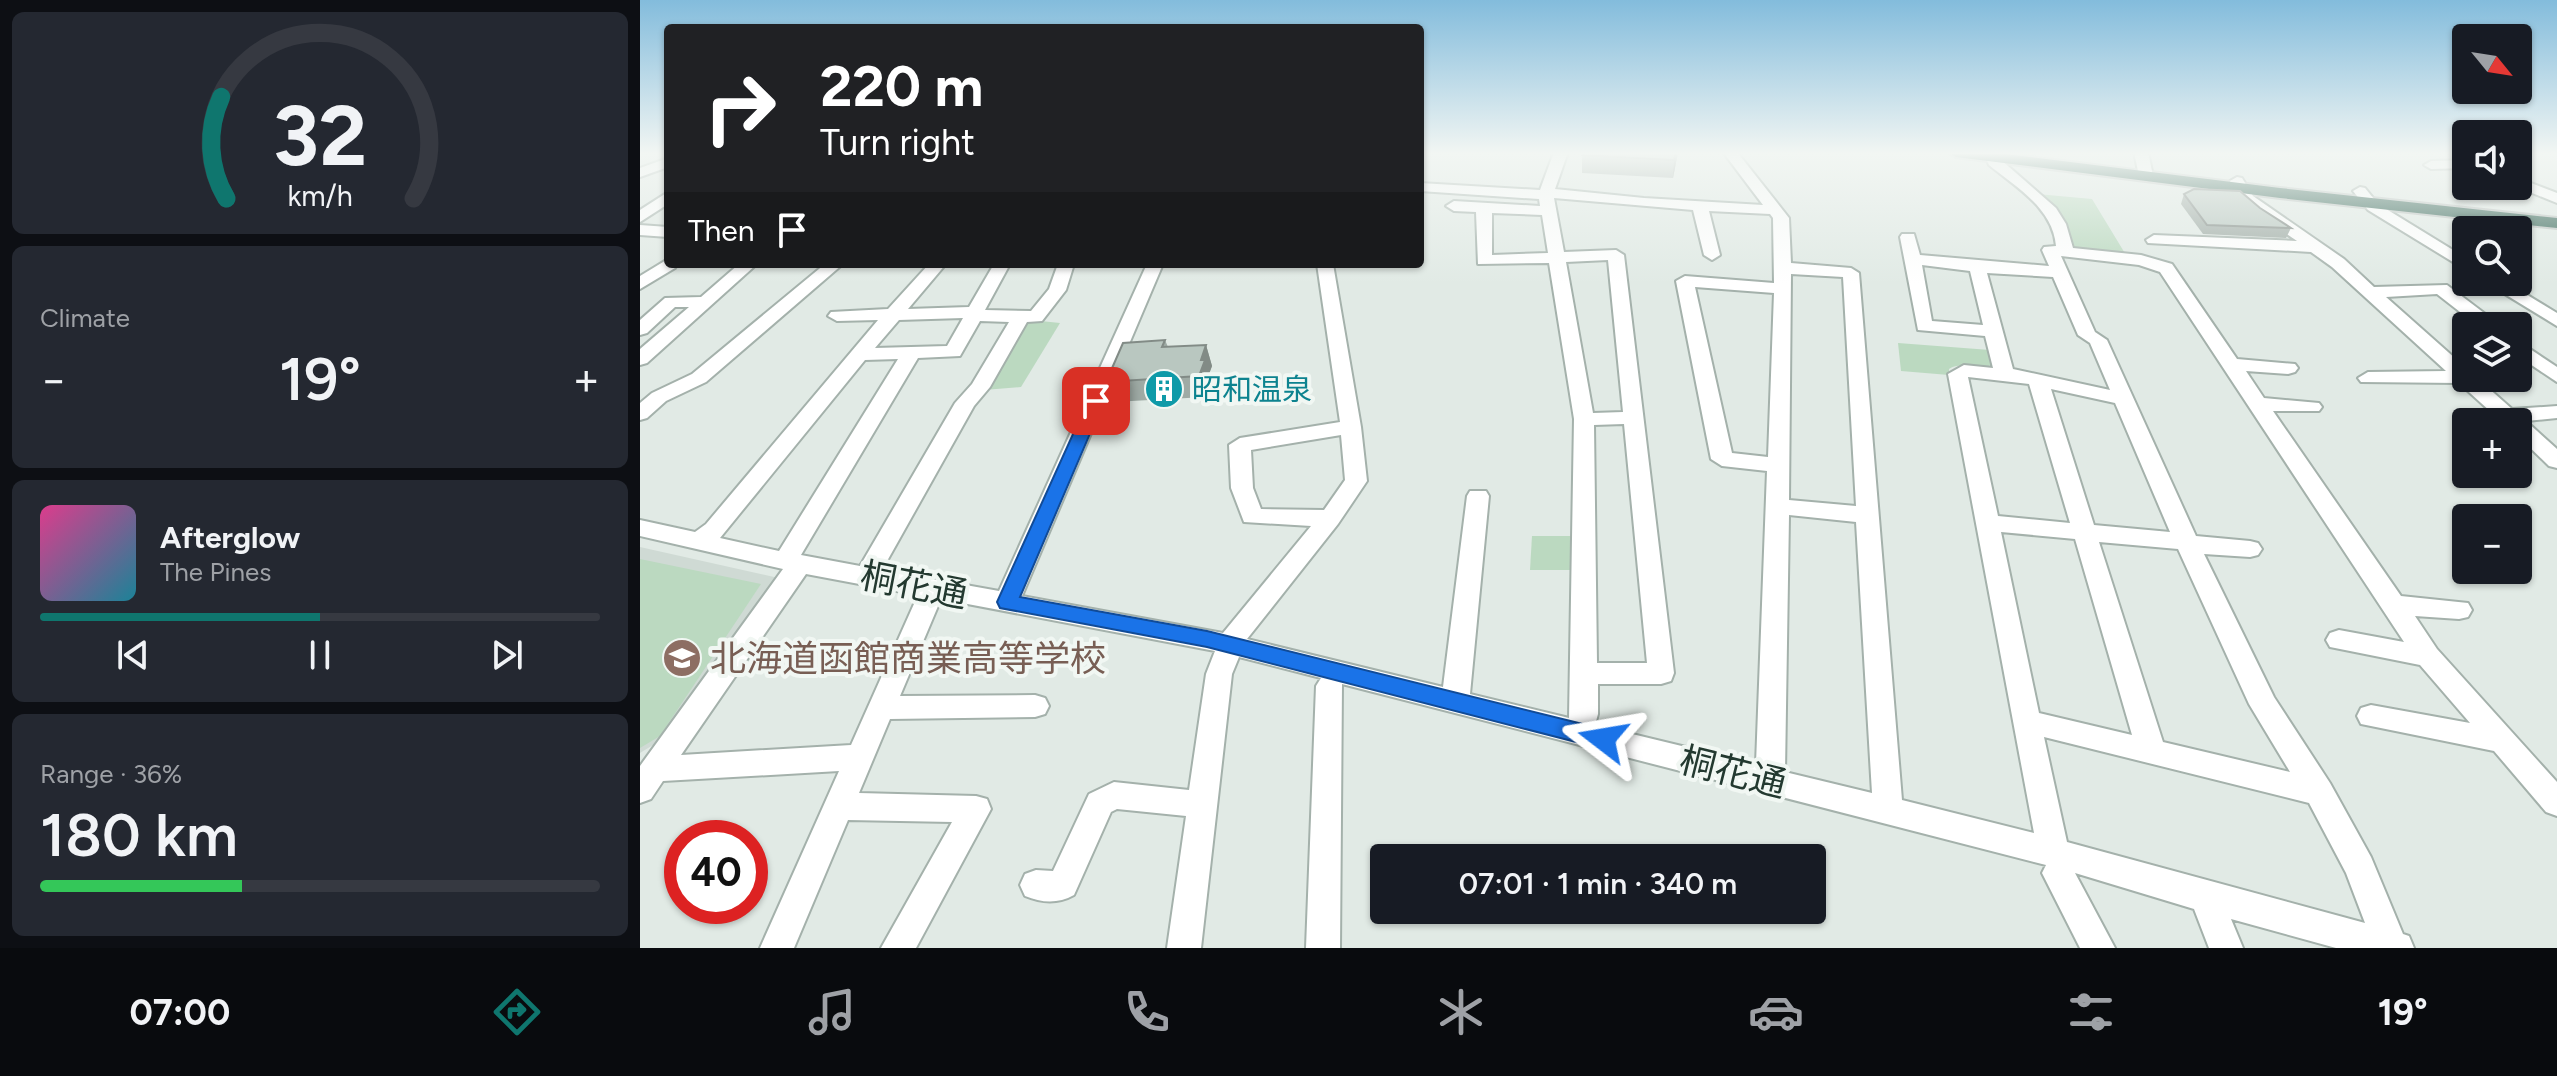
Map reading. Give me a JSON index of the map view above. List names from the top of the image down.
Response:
{
  "streets": {
    "street": ["桐花通"]
  },
  "places": {
    "building": ["昭和温泉"],
    "school or university": ["北海道函館商業高等学校"]
  },
  "north": "bottom right",
  "page": {
    "map_buttons": ["+", "−"],
    "turn": ["220 m", "Turn right"],
    "then": "Then",
    "tile": [
      "Climate",
      ["Range · 36%", "180 km"]
    ],
    "heat": ["−", "19°", "+"],
    "song": ["Afterglow", "The Pines"],
    "limit": "40",
    "trip": "07:01 · 1 min · 340 m",
    "tabs": ["07:00", "19°"],
    "gauge": ["32", "km/h"]
  }
}
